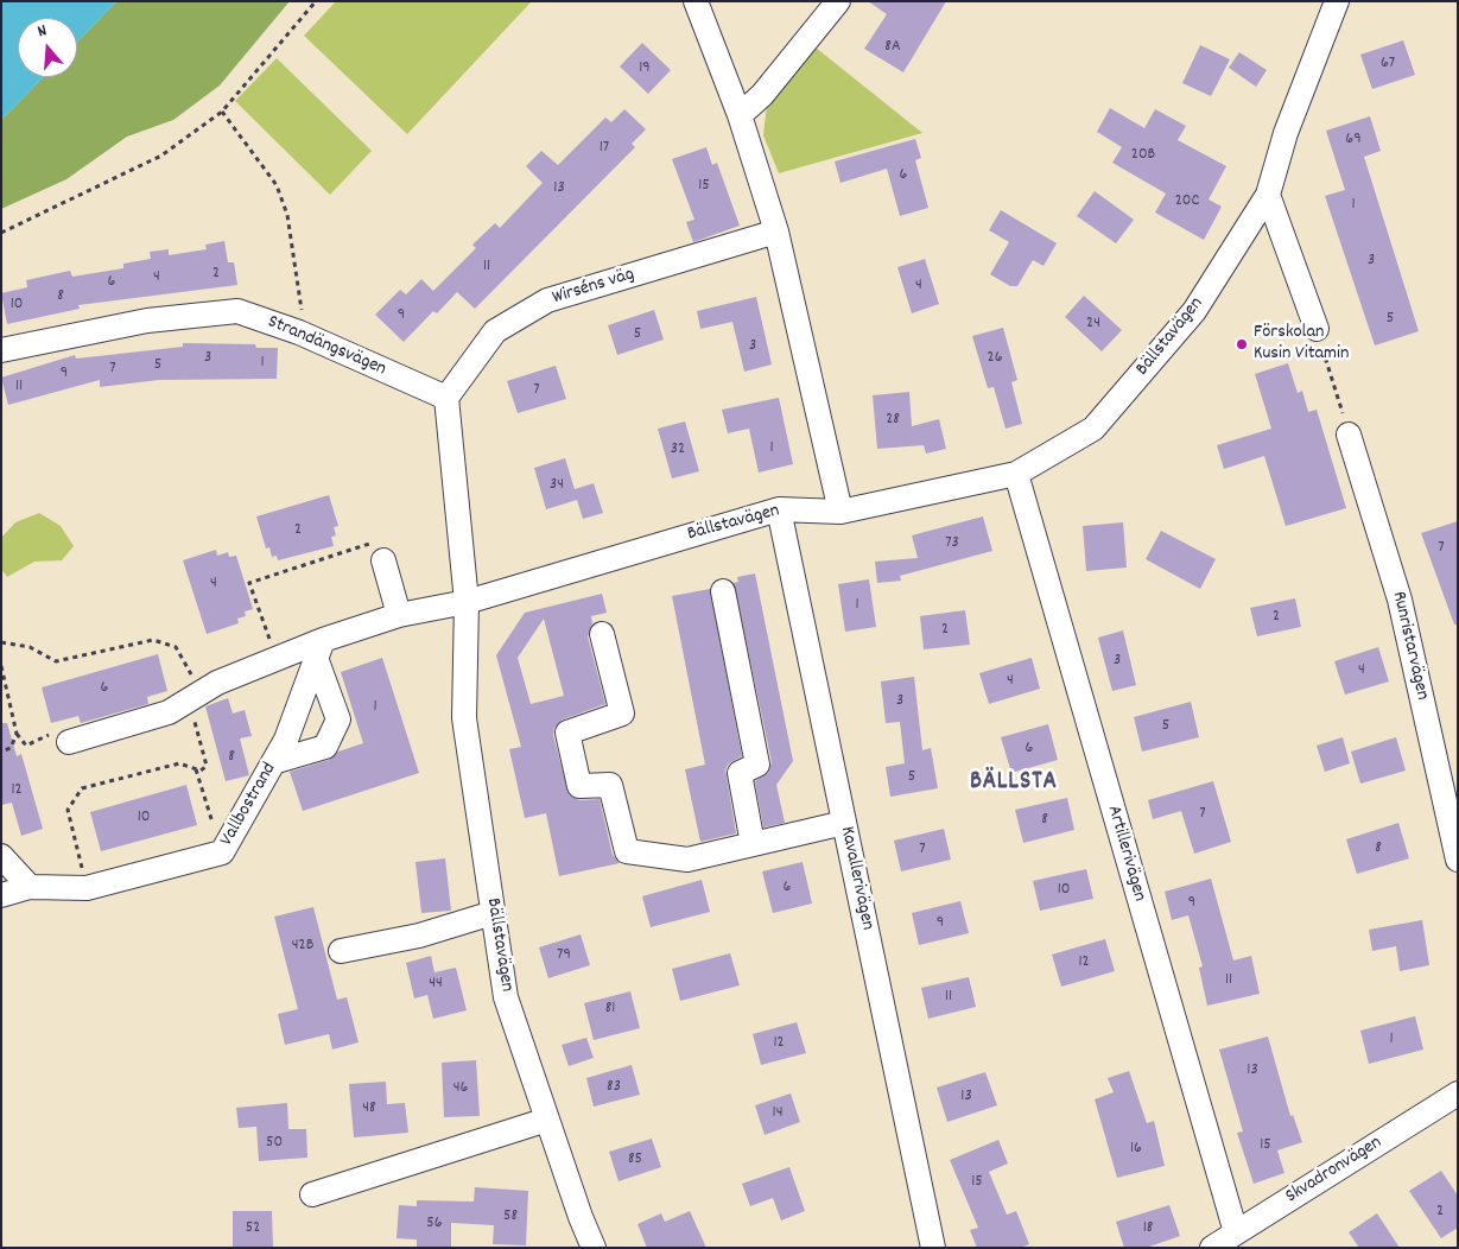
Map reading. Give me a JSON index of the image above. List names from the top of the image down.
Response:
{
  "streets": {
    "street": [
      "Wirséns väg",
      "Bällstavägen",
      "Strandängsvägen",
      "Runristarvägen",
      "Vallbostrand",
      "Artillerivägen",
      "Kavallerivägen",
      "Skvadronvägen"
    ]
  },
  "crossings": [
    ["Wirséns väg", "Strandängsvägen"],
    ["Bällstavägen", "Artillerivägen"],
    ["Bällstavägen", "Kavallerivägen"],
    ["Artillerivägen", "Skvadronvägen"]
  ],
  "districts": ["BÄLLSTA"],
  "places": ["Förskolan Kusin Vitamin"],
  "house_numbers": [
    "8A",
    "67",
    "19",
    "69",
    "17",
    "20B",
    "6",
    "15",
    "13",
    "20C",
    "1",
    "3",
    "11",
    "2",
    "4",
    "6",
    "4",
    "8",
    "10",
    "9",
    "5",
    "24",
    "5",
    "3",
    "3",
    "26",
    "1",
    "5",
    "7",
    "9",
    "11",
    "7",
    "28",
    "1",
    "32",
    "34",
    "2",
    "73",
    "7",
    "4",
    "1",
    "2",
    "2",
    "3",
    "4",
    "4",
    "6",
    "3",
    "1",
    "5",
    "6",
    "8",
    "5",
    "12",
    "7",
    "10",
    "8",
    "8",
    "7",
    "6",
    "10",
    "9",
    "9",
    "42B",
    "79",
    "12",
    "11",
    "44",
    "11",
    "81",
    "1",
    "12",
    "13",
    "83",
    "46",
    "13",
    "48",
    "14",
    "50",
    "15",
    "16",
    "85",
    "15",
    "2",
    "58",
    "56",
    "52",
    "18"
  ],
  "north": "top"
}
